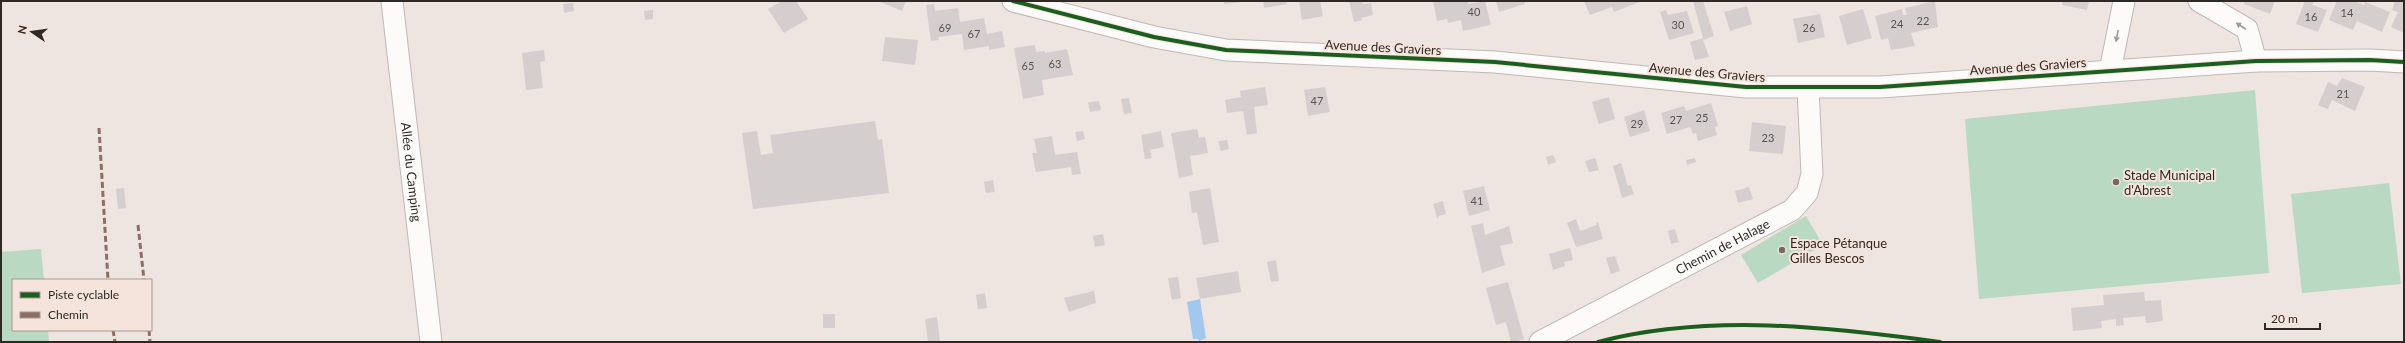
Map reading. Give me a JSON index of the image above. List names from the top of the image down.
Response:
{
  "streets": {
    "street": ["Avenue des Graviers", "Allée du Camping", "Chemin de Halage"]
  },
  "crossings": [
    ["Avenue des Graviers", "Chemin de Halage"]
  ],
  "places": ["Stade Municipal d'Abrest", "Espace Pétanque Gilles Bescos"],
  "house_numbers": [
    "40",
    "14",
    "16",
    "22",
    "24",
    "30",
    "69",
    "26",
    "67",
    "63",
    "65",
    "21",
    "47",
    "25",
    "27",
    "29",
    "23",
    "41"
  ],
  "legend": ["Piste cyclable", "Chemin"],
  "scale_bar": "20 m",
  "north": "left"
}
